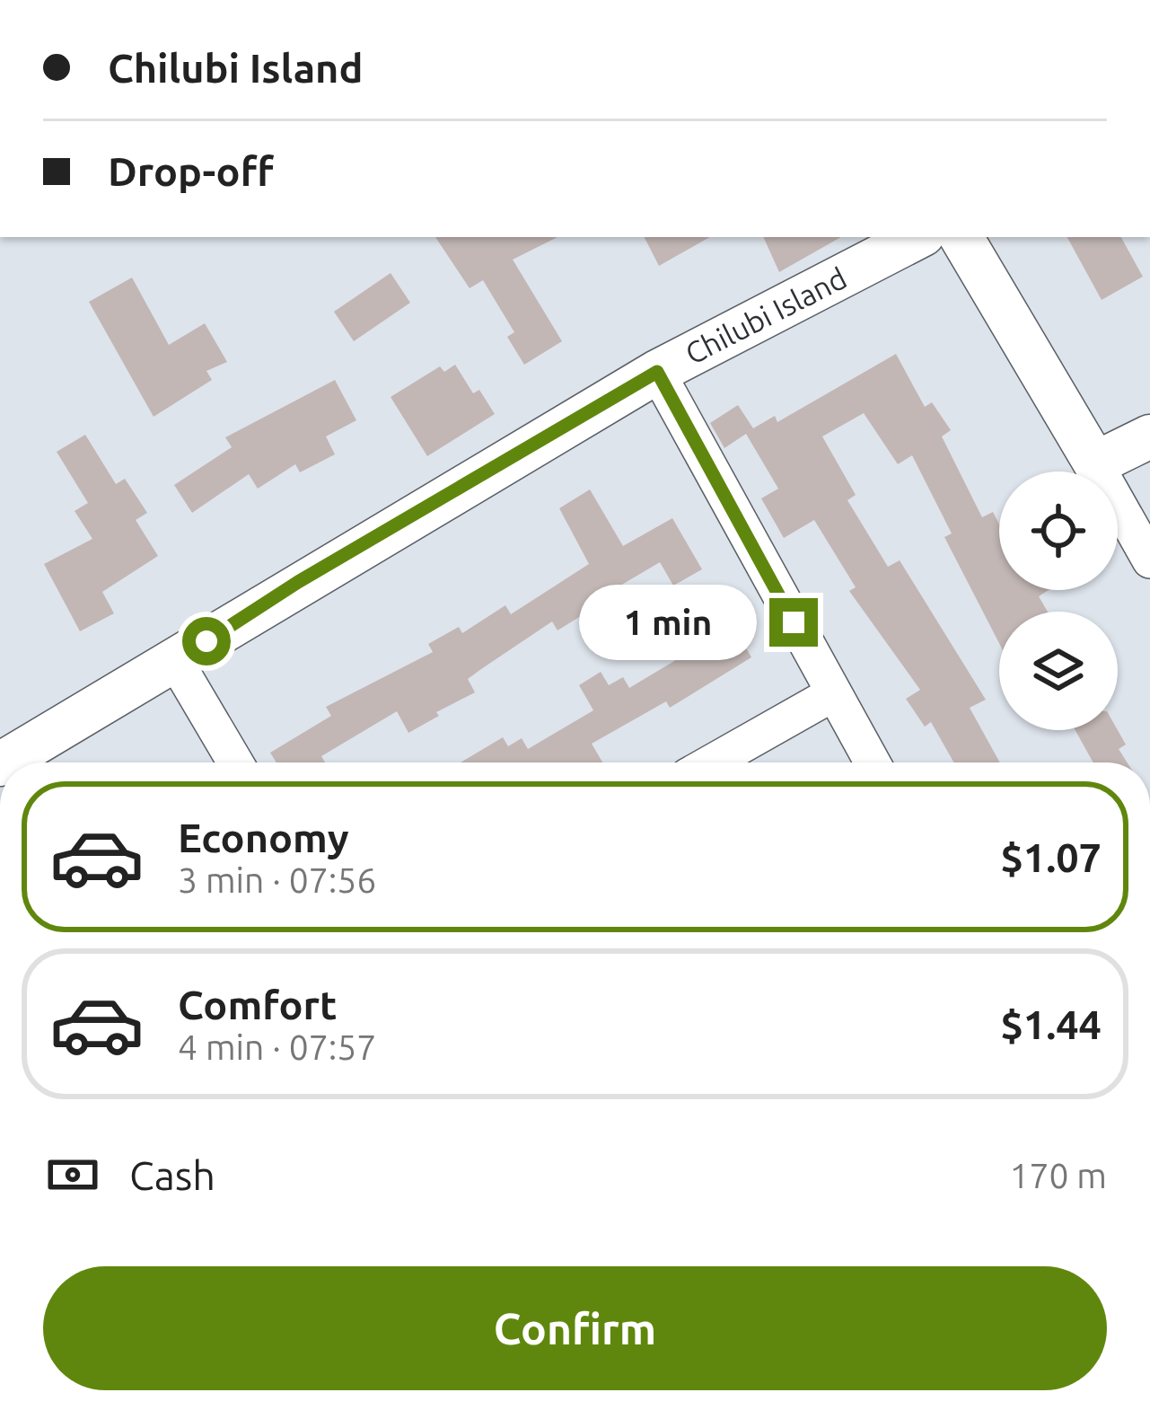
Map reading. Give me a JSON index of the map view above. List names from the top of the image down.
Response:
{
  "streets": {
    "street": ["Chilubi Island"]
  },
  "page": {
    "banner": ["Chilubi Island", "Drop-off"],
    "bubble": "1 min",
    "list": [
      {
        "name": "Economy",
        "note": "3 min · 07:56",
        "value": "$1.07"
      },
      {
        "name": "Comfort",
        "note": "4 min · 07:57",
        "value": "$1.44"
      }
    ],
    "pay": ["Cash", "170 m"],
    "buttons": "Confirm"
  }
}
